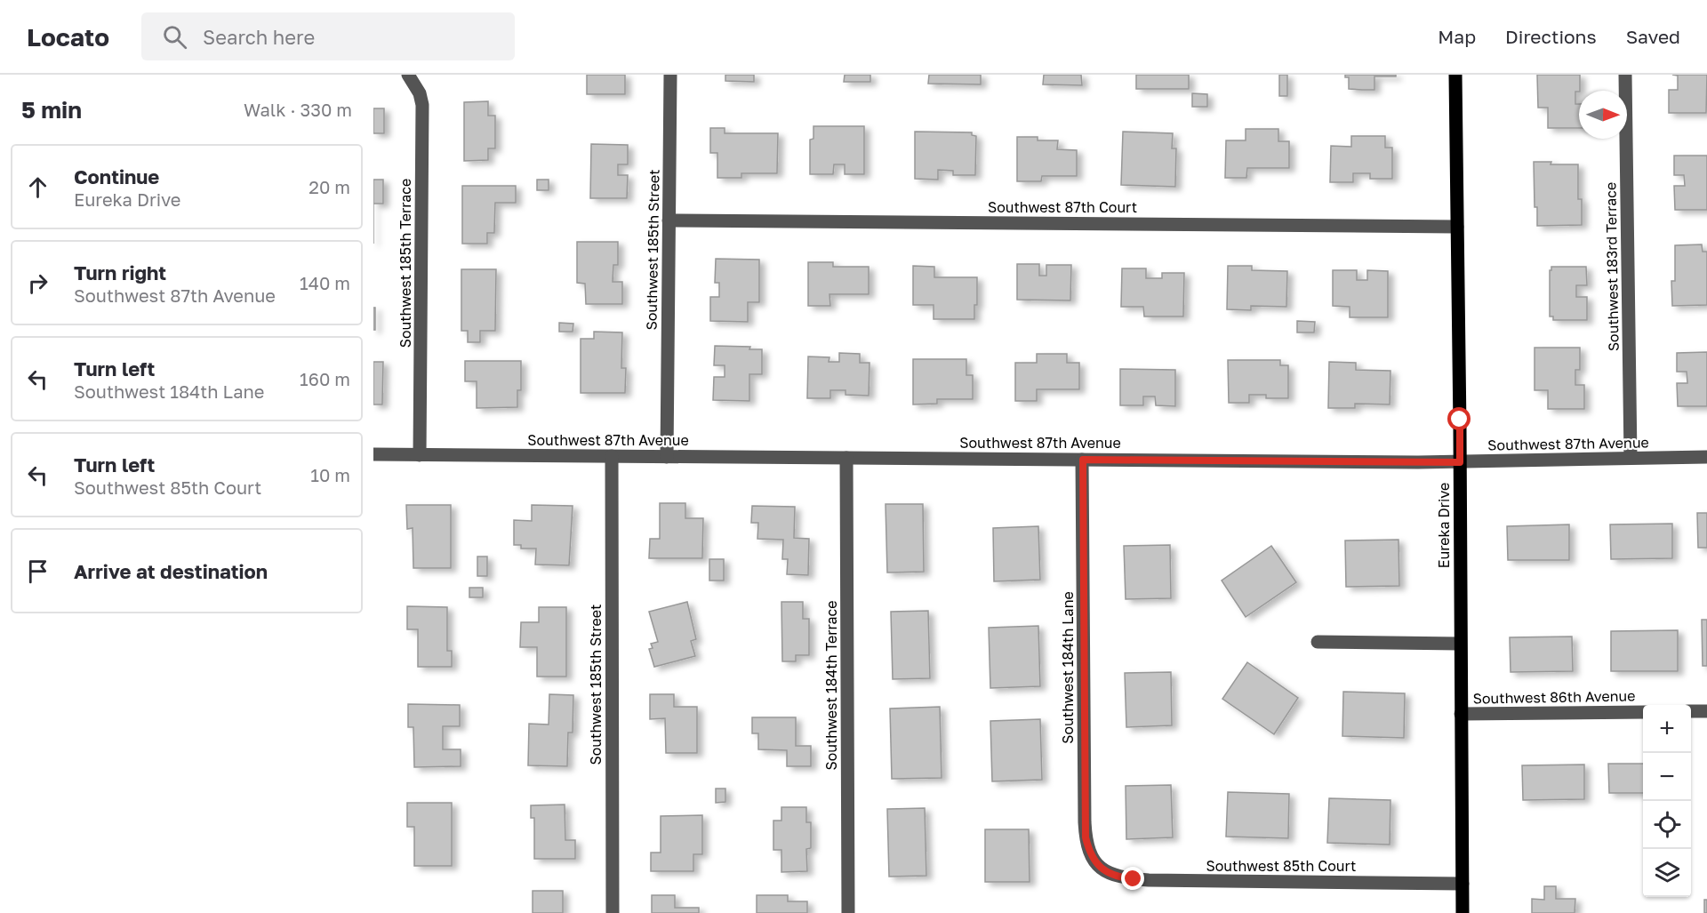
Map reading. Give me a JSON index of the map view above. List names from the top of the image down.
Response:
{
  "streets": {
    "main road": ["Eureka Drive"],
    "street": [
      "Southwest 87th Court",
      "Southwest 185th Street",
      "Southwest 185th Terrace",
      "Southwest 183rd Terrace",
      "Southwest 87th Avenue",
      "Southwest 184th Lane",
      "Southwest 184th Terrace",
      "Southwest 86th Avenue",
      "Southwest 85th Court"
    ]
  },
  "crossings": [
    ["Southwest 87th Court", "Southwest 185th Street"],
    ["Southwest 87th Court", "Eureka Drive"],
    ["Southwest 185th Street", "Southwest 87th Avenue"],
    ["Southwest 185th Terrace", "Southwest 87th Avenue"],
    ["Southwest 183rd Terrace", "Southwest 87th Avenue"],
    ["Southwest 87th Avenue", "Eureka Drive"],
    ["Southwest 87th Avenue", "Southwest 184th Lane"],
    ["Southwest 87th Avenue", "Southwest 184th Terrace"],
    ["Eureka Drive", "Southwest 86th Avenue"],
    ["Eureka Drive", "Southwest 85th Court"],
    ["Southwest 184th Lane", "Southwest 85th Court"]
  ],
  "north": "right",
  "page": {
    "header": "Locato",
    "search": "Search here",
    "nav": ["Map", "Directions", "Saved"],
    "heading": ["5 min", "Walk · 330 m"],
    "list": [
      ["Continue", "Eureka Drive", "20 m"],
      ["Turn right", "Southwest 87th Avenue", "140 m"],
      ["Turn left", "Southwest 184th Lane", "160 m"],
      ["Turn left", "Southwest 85th Court", "10 m"],
      "Arrive at destination"
    ],
    "map_buttons": ["+", "−"]
  }
}
